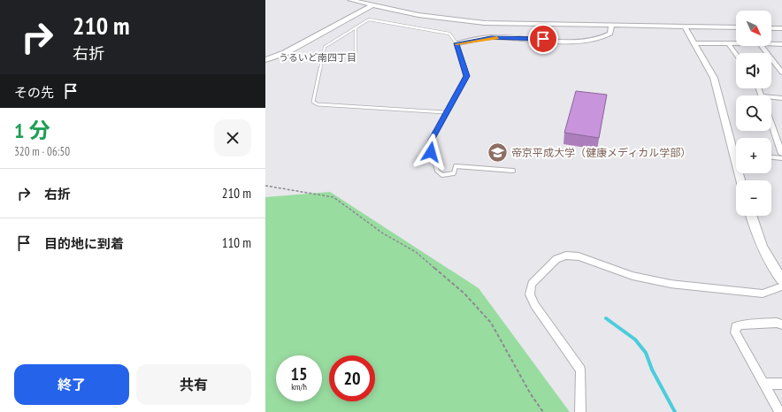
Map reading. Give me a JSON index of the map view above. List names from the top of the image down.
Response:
{
  "districts": ["うるいど南四丁目"],
  "places": {
    "school or university": ["帝京平成大学（健康メディカル学部）"]
  },
  "north": "bottom right",
  "page": {
    "turn": ["210 m", "右折"],
    "map_buttons": ["+", "−"],
    "then": "その先",
    "heading": ["1 分", "320 m · 06:50"],
    "list": [
      {
        "name": "右折",
        "value": "210 m"
      },
      {
        "name": "目的地に到着",
        "value": "110 m"
      }
    ],
    "speed": "15 km/h",
    "limit": "20",
    "buttons": ["終了", "共有"]
  }
}
